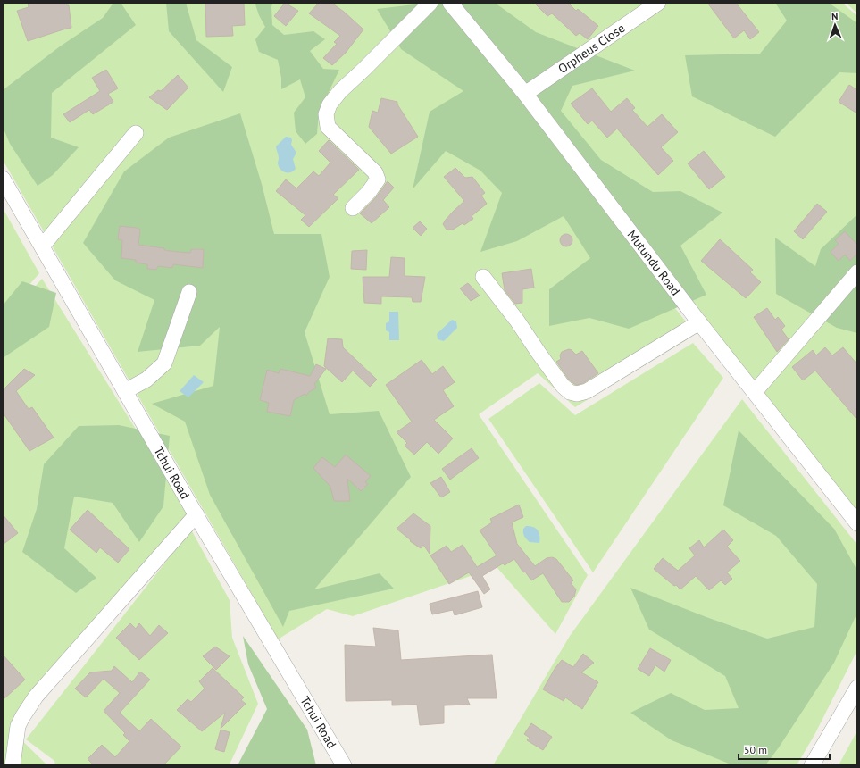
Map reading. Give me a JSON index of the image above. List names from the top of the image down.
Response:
{
  "streets": {
    "street": ["Orpheus Close", "Mutundu Road", "Tchui Road"]
  },
  "crossings": [
    ["Orpheus Close", "Mutundu Road"]
  ],
  "scale_bar": "50 m",
  "north": "top"
}
